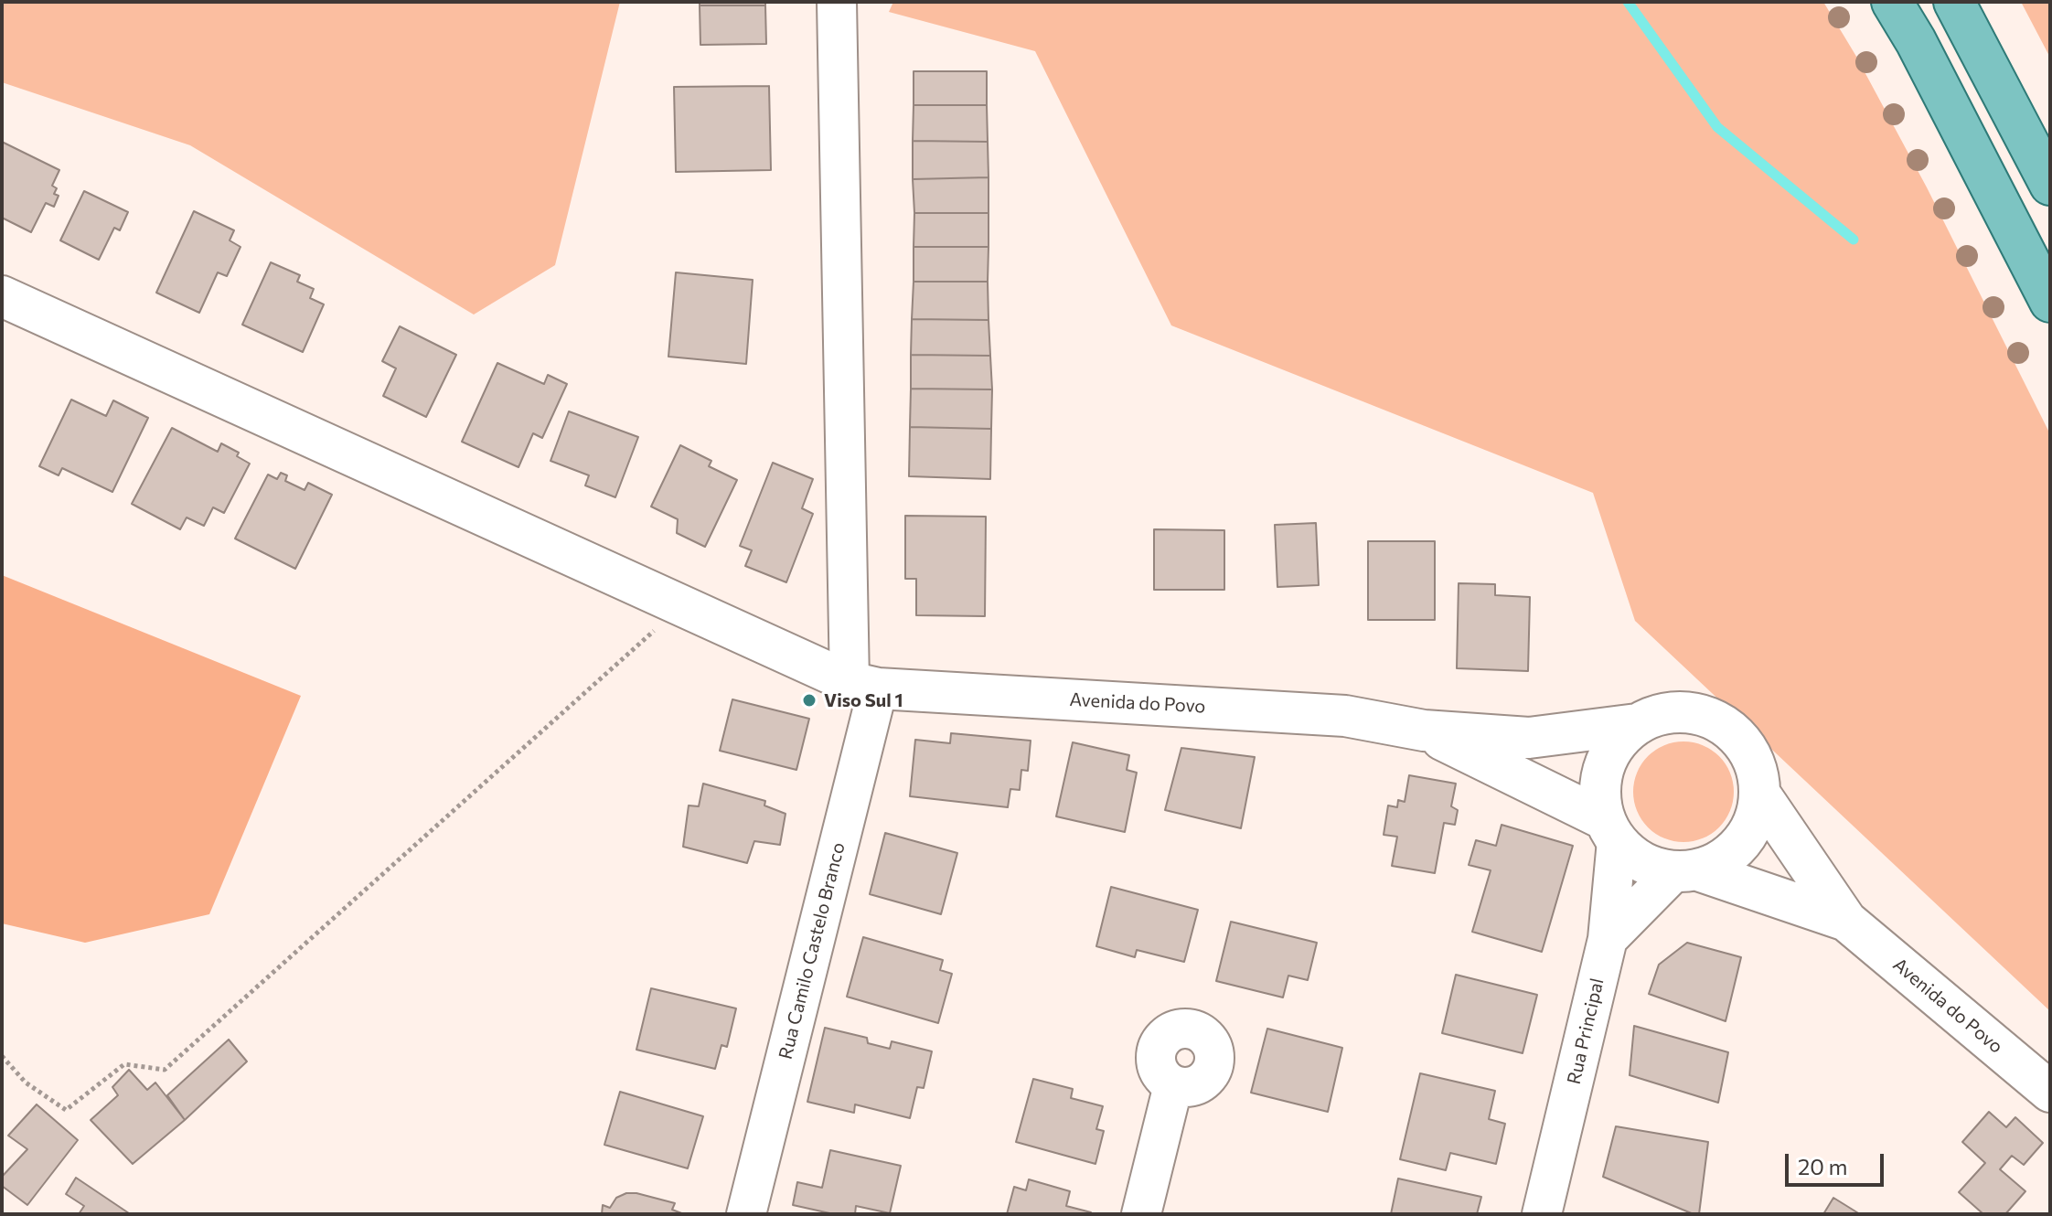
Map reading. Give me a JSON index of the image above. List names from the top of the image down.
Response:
{
  "streets": {
    "street": ["Avenida do Povo", "Rua Camilo Castelo Branco", "Rua Principal"]
  },
  "crossings": [
    ["Avenida do Povo", "Rua Camilo Castelo Branco"],
    ["Avenida do Povo", "Rua Principal"]
  ],
  "places": ["Viso Sul 1"],
  "scale_bar": "20 m"
}
